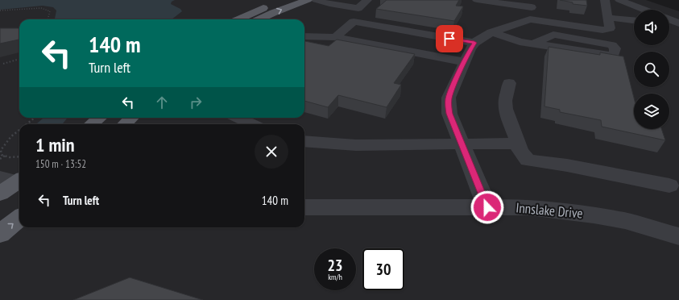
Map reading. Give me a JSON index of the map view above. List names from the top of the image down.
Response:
{
  "streets": {
    "street": ["Innslake Drive"]
  },
  "page": {
    "turn": ["140 m", "Turn left"],
    "heading": ["1 min", "150 m · 13:52"],
    "list": [
      {
        "name": "Turn left",
        "value": "140 m"
      }
    ],
    "speed": "23 km/h",
    "limit": "30"
  }
}
